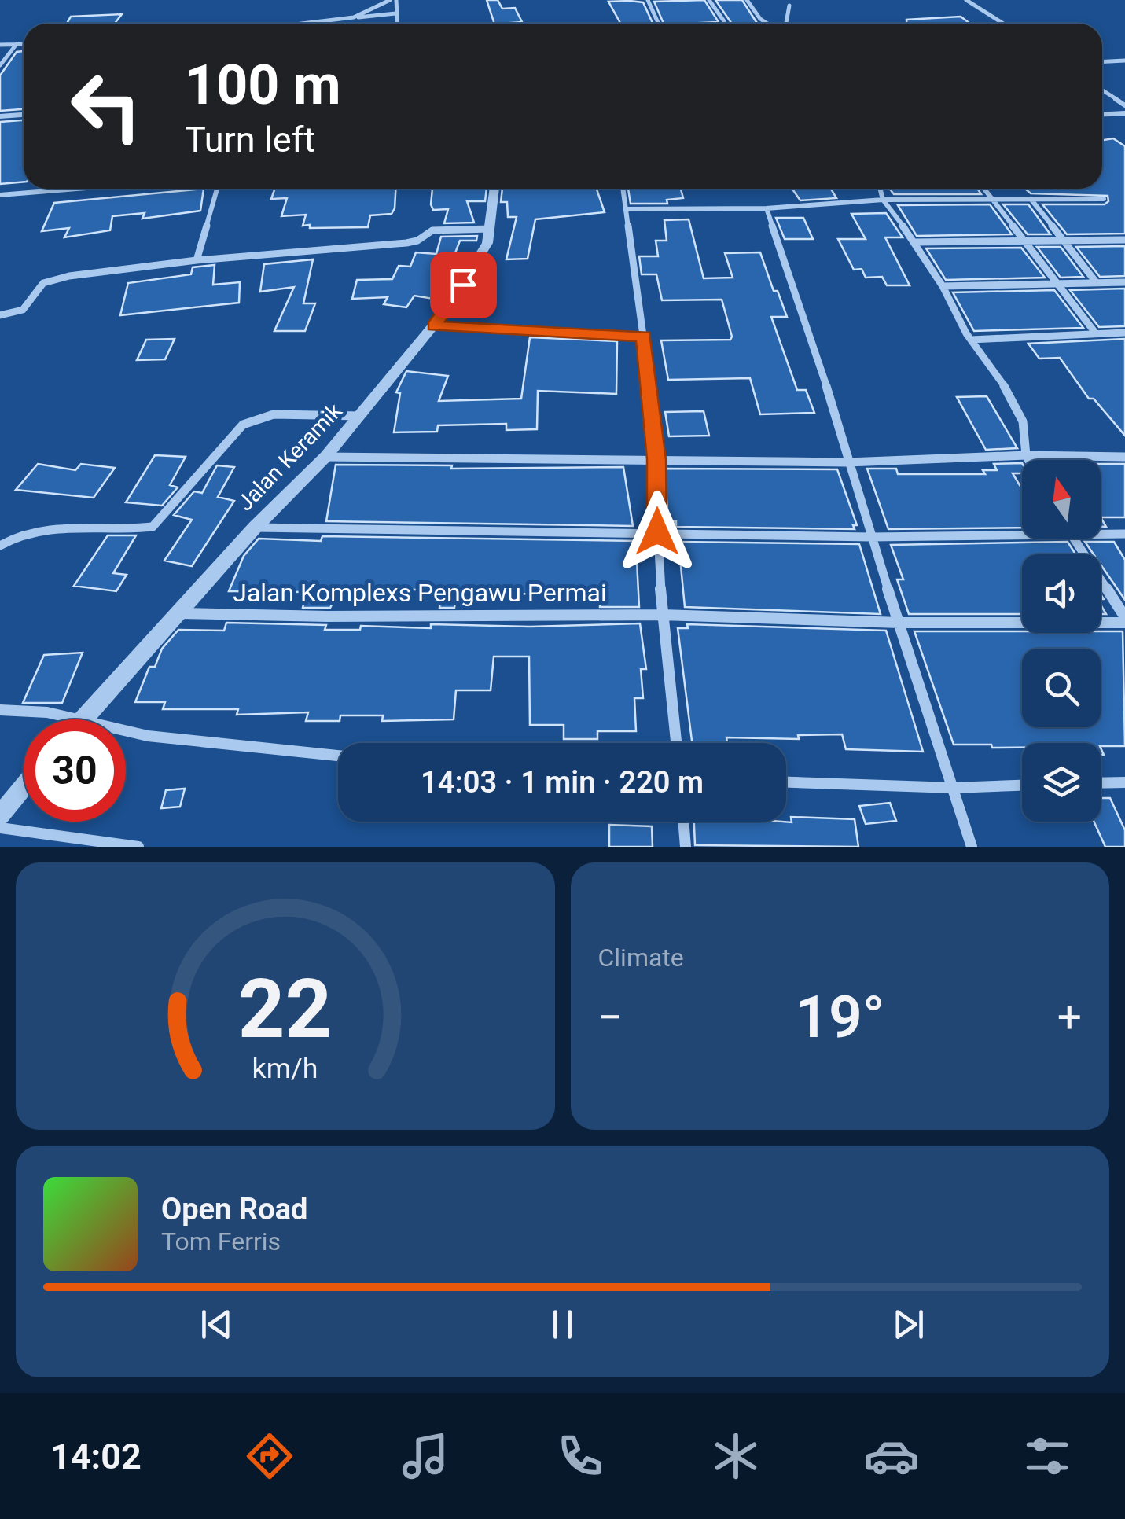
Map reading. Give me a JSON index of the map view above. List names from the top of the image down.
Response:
{
  "streets": {
    "street": ["Jalan Keramik", "Jalan Komplexs Pengawu Permai"]
  },
  "crossings": [
    ["Jalan Keramik", "Jalan Komplexs Pengawu Permai"]
  ],
  "north": "top",
  "page": {
    "turn": ["100 m", "Turn left"],
    "limit": "30",
    "trip": "14:03 · 1 min · 220 m",
    "tile": "Climate",
    "heat": ["−", "19°", "+"],
    "song": ["Open Road", "Tom Ferris"],
    "tabs": "14:02",
    "gauge": ["22", "km/h"]
  }
}
